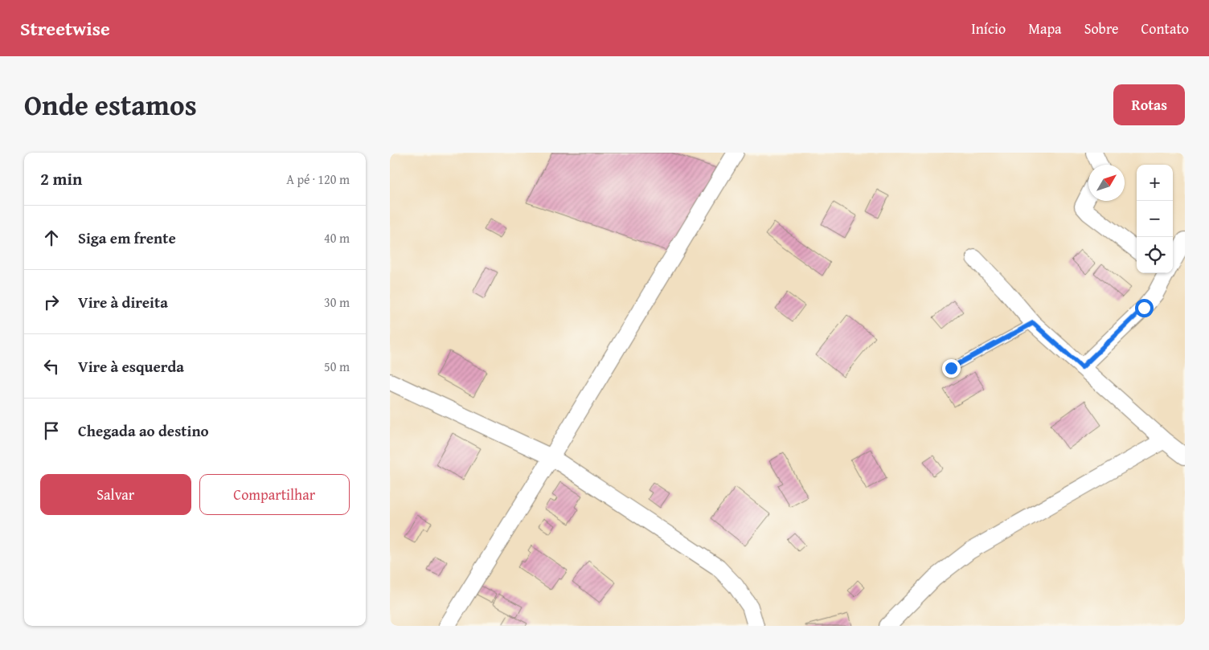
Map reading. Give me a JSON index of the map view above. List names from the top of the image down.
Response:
{
  "north": "top right",
  "page": {
    "header": "Streetwise",
    "nav": [
      "Início",
      "Mapa",
      "Sobre",
      "Contato"
    ],
    "title": "Onde estamos",
    "buttons": [
      "Rotas",
      ["Salvar", "Compartilhar"]
    ],
    "heading": ["2 min", "A pé · 120 m"],
    "map_buttons": ["+", "−"],
    "list": [
      ["Siga em frente", "40 m"],
      ["Vire à direita", "30 m"],
      ["Vire à esquerda", "50 m"],
      "Chegada ao destino"
    ]
  }
}
